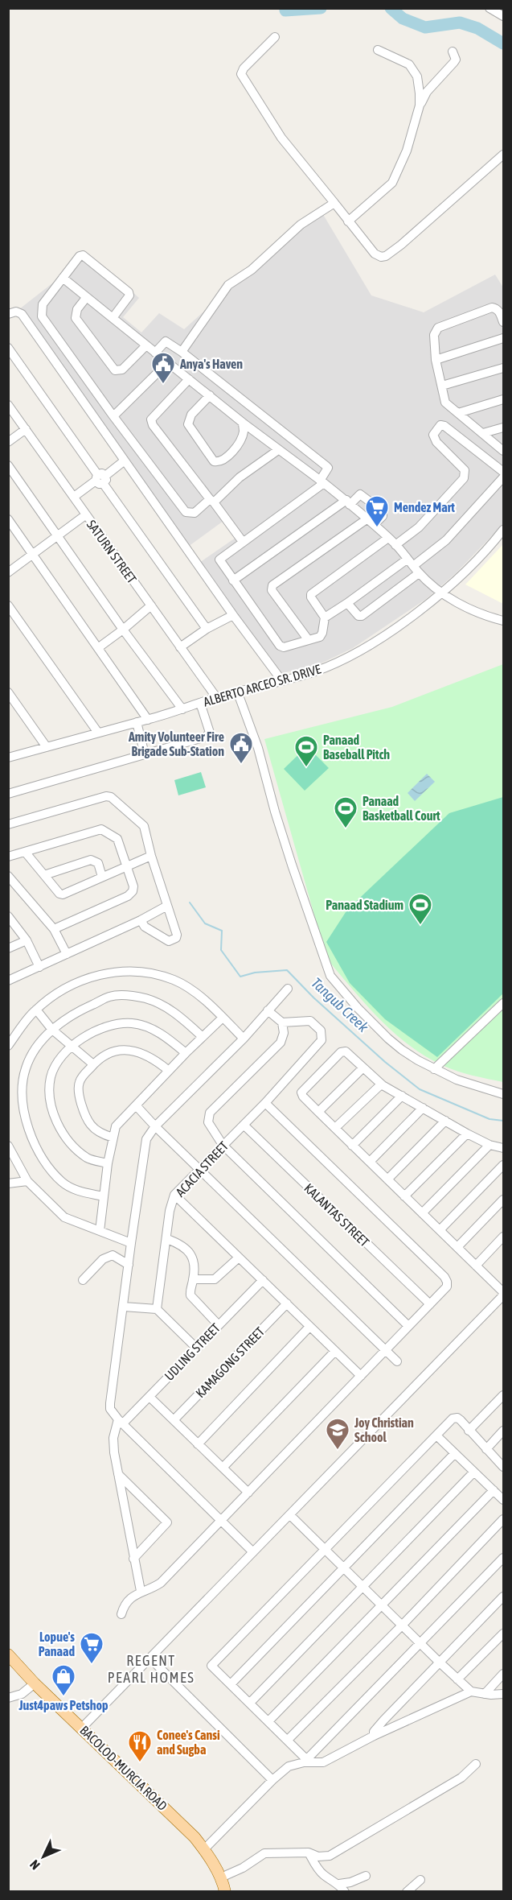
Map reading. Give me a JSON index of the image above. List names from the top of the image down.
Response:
{
  "streets": {
    "main road": ["BACOLOD-MURCIA ROAD"],
    "street": [
      "SATURN STREET",
      "ALBERTO ARCEO SR. DRIVE",
      "ACACIA STREET",
      "KALANTAS STREET",
      "UDLING STREET",
      "KAMAGONG STREET"
    ]
  },
  "crossings": [
    ["SATURN STREET", "ALBERTO ARCEO SR. DRIVE"],
    ["ACACIA STREET", "KALANTAS STREET"]
  ],
  "districts": ["REGENT PEARL HOMES"],
  "water": ["Tangub Creek"],
  "places": {
    "public building": ["Anya's Haven", "Amity Volunteer Fire Brigade Sub-Station"],
    "supermarket": ["Mendez Mart", "Lopue's Panaad"],
    "sports": ["Panaad Baseball Pitch", "Panaad Basketball Court", "Panaad Stadium"],
    "school or university": ["Joy Christian School"],
    "shop": ["Just4paws Petshop"],
    "restaurant": ["Conee's Cansi and Sugba"]
  },
  "north": "bottom left"
}
